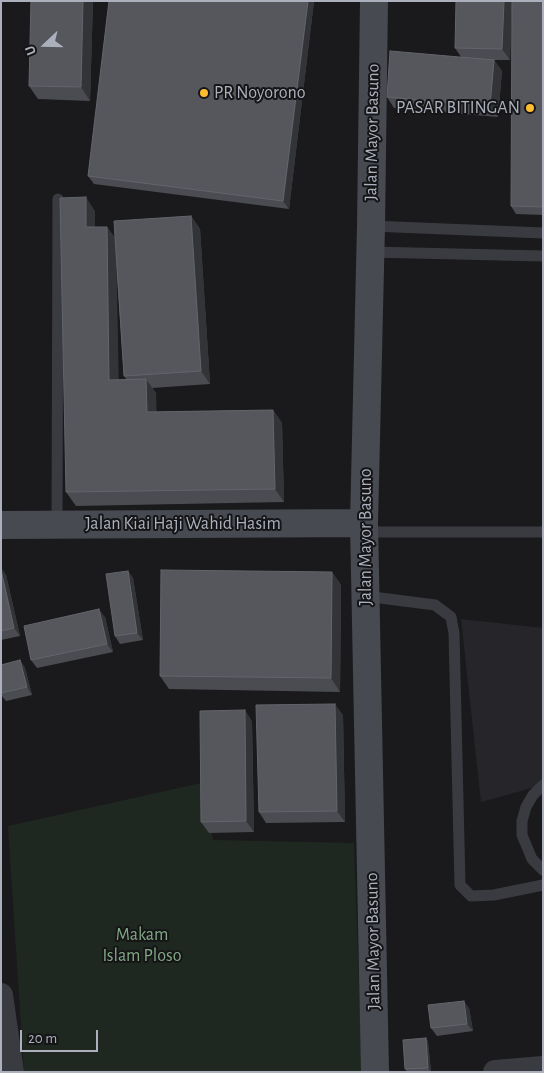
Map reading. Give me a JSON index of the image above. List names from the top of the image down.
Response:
{
  "streets": {
    "main road": ["Jalan Mayor Basuno", "Jalan Kiai Haji Wahid Hasim"]
  },
  "crossings": [
    ["Jalan Mayor Basuno", "Jalan Kiai Haji Wahid Hasim"]
  ],
  "parks": ["Makam Islam Ploso"],
  "places": ["PR Noyorono", "PASAR BITINGAN"],
  "scale_bar": "20 m",
  "north": "left"
}
